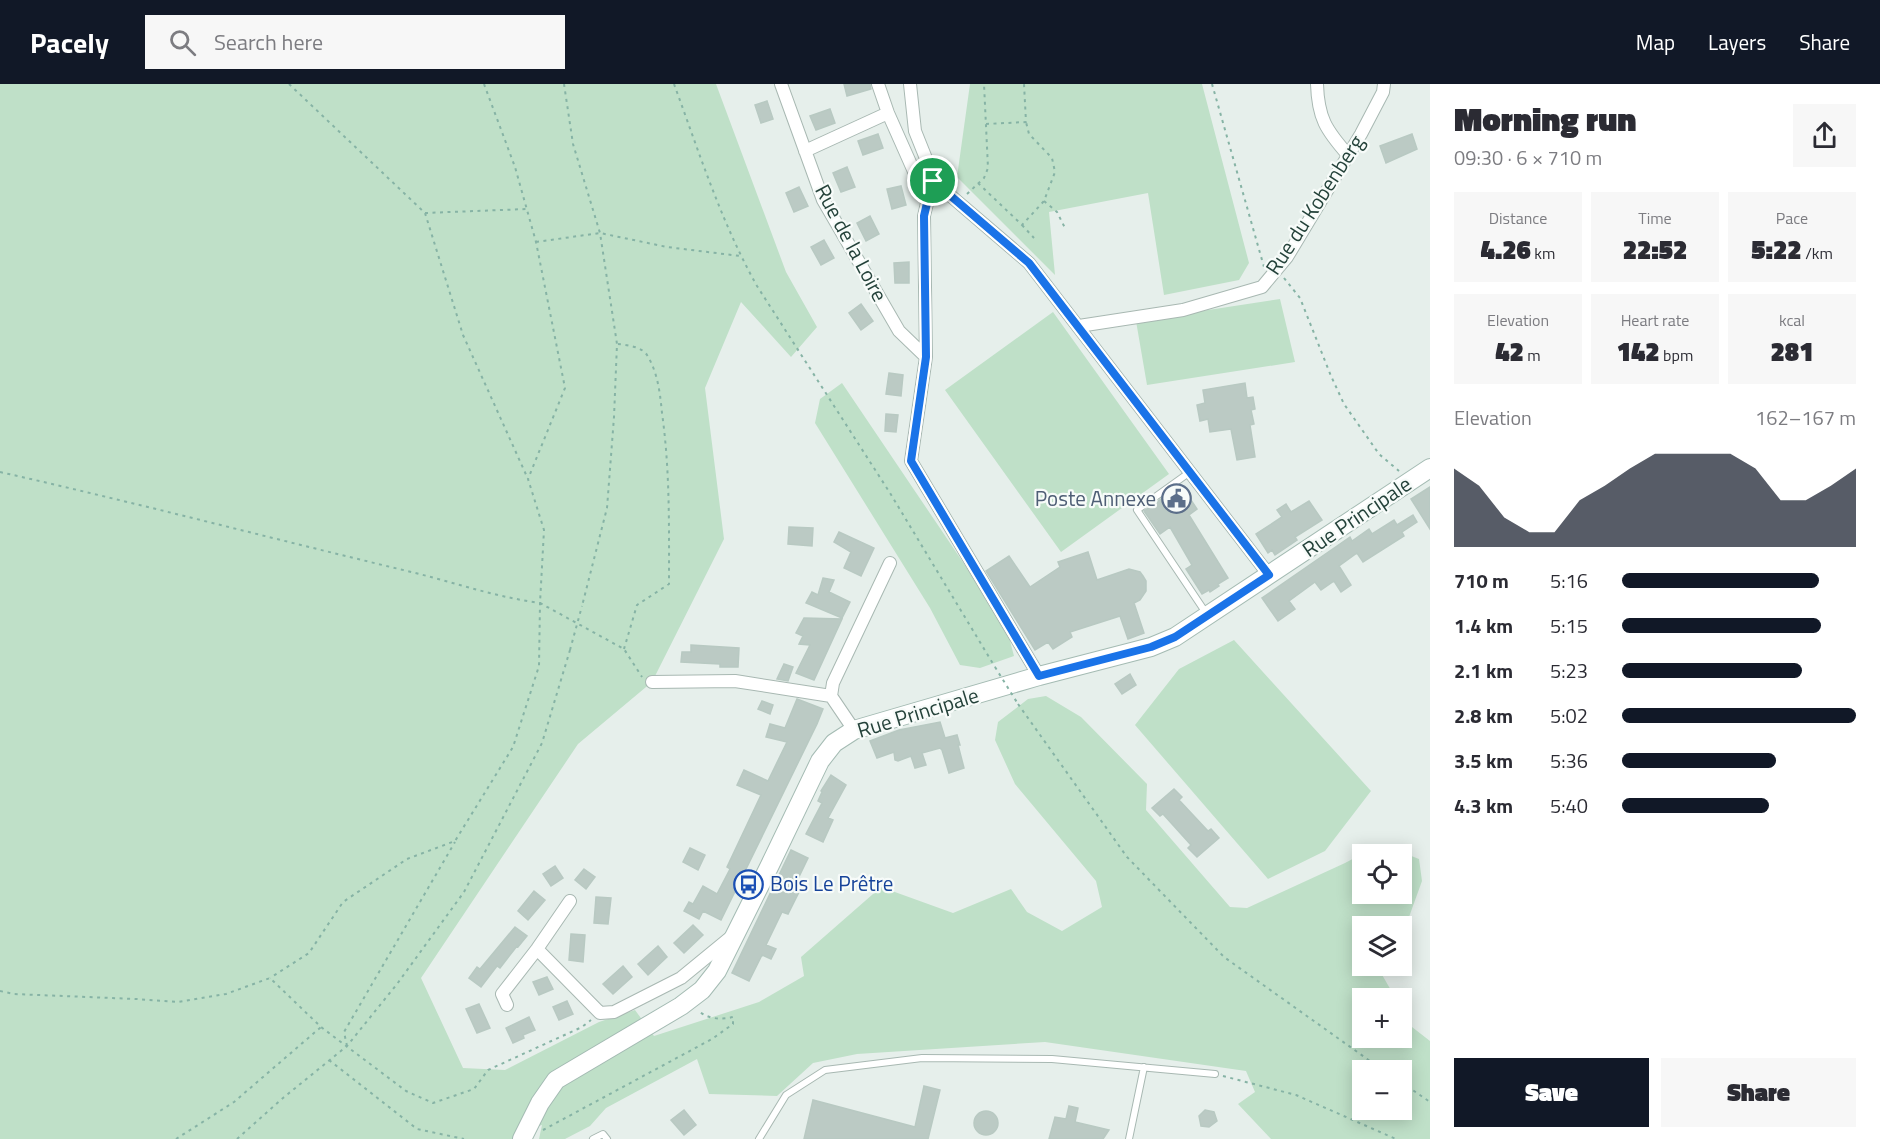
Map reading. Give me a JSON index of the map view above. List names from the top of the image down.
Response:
{
  "streets": {
    "main road": ["Rue Principale"],
    "street": ["Rue du Kobenberg", "Rue de la Loire"]
  },
  "places": {
    "public building": ["Poste Annexe"],
    "bus stop": ["Bois Le Prêtre"]
  },
  "page": {
    "header": "Pacely",
    "search": "Search here",
    "nav": ["Map", "Layers", "Share"],
    "heading": ["Morning run", "09:30 · 6 × 710 m"],
    "stats": [
      ["Distance", "4.26 km"],
      ["Time", "22:52"],
      ["Pace", "5:22 /km"],
      ["Elevation", "42 m"],
      ["Heart rate", "142 bpm"],
      ["kcal", "281"]
    ],
    "chart": ["Elevation", "162–167 m"],
    "list": [
      {
        "name": "710 m",
        "note": "5:16"
      },
      {
        "name": "1.4 km",
        "note": "5:15"
      },
      {
        "name": "2.1 km",
        "note": "5:23"
      },
      {
        "name": "2.8 km",
        "note": "5:02"
      },
      {
        "name": "3.5 km",
        "note": "5:36"
      },
      {
        "name": "4.3 km",
        "note": "5:40"
      }
    ],
    "map_buttons": ["+", "−"],
    "buttons": ["Save", "Share"]
  }
}
